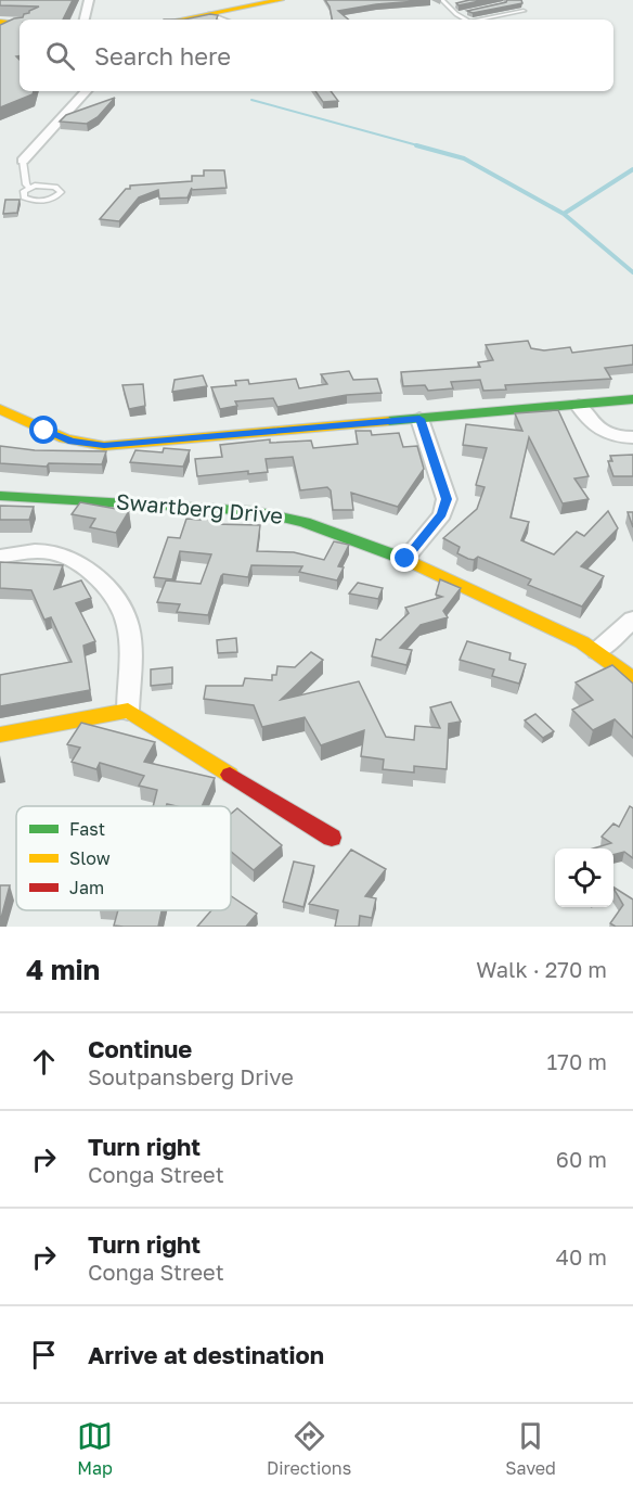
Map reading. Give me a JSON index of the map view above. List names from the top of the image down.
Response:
{
  "streets": {
    "street": ["Swartberg Drive"]
  },
  "legend": ["Fast", "Slow", "Jam"],
  "page": {
    "search": "Search here",
    "heading": ["4 min", "Walk · 270 m"],
    "list": [
      ["Continue", "Soutpansberg Drive", "170 m"],
      ["Turn right", "Conga Street", "60 m"],
      ["Turn right", "Conga Street", "40 m"],
      "Arrive at destination"
    ],
    "nav": ["Map", "Directions", "Saved"]
  }
}
